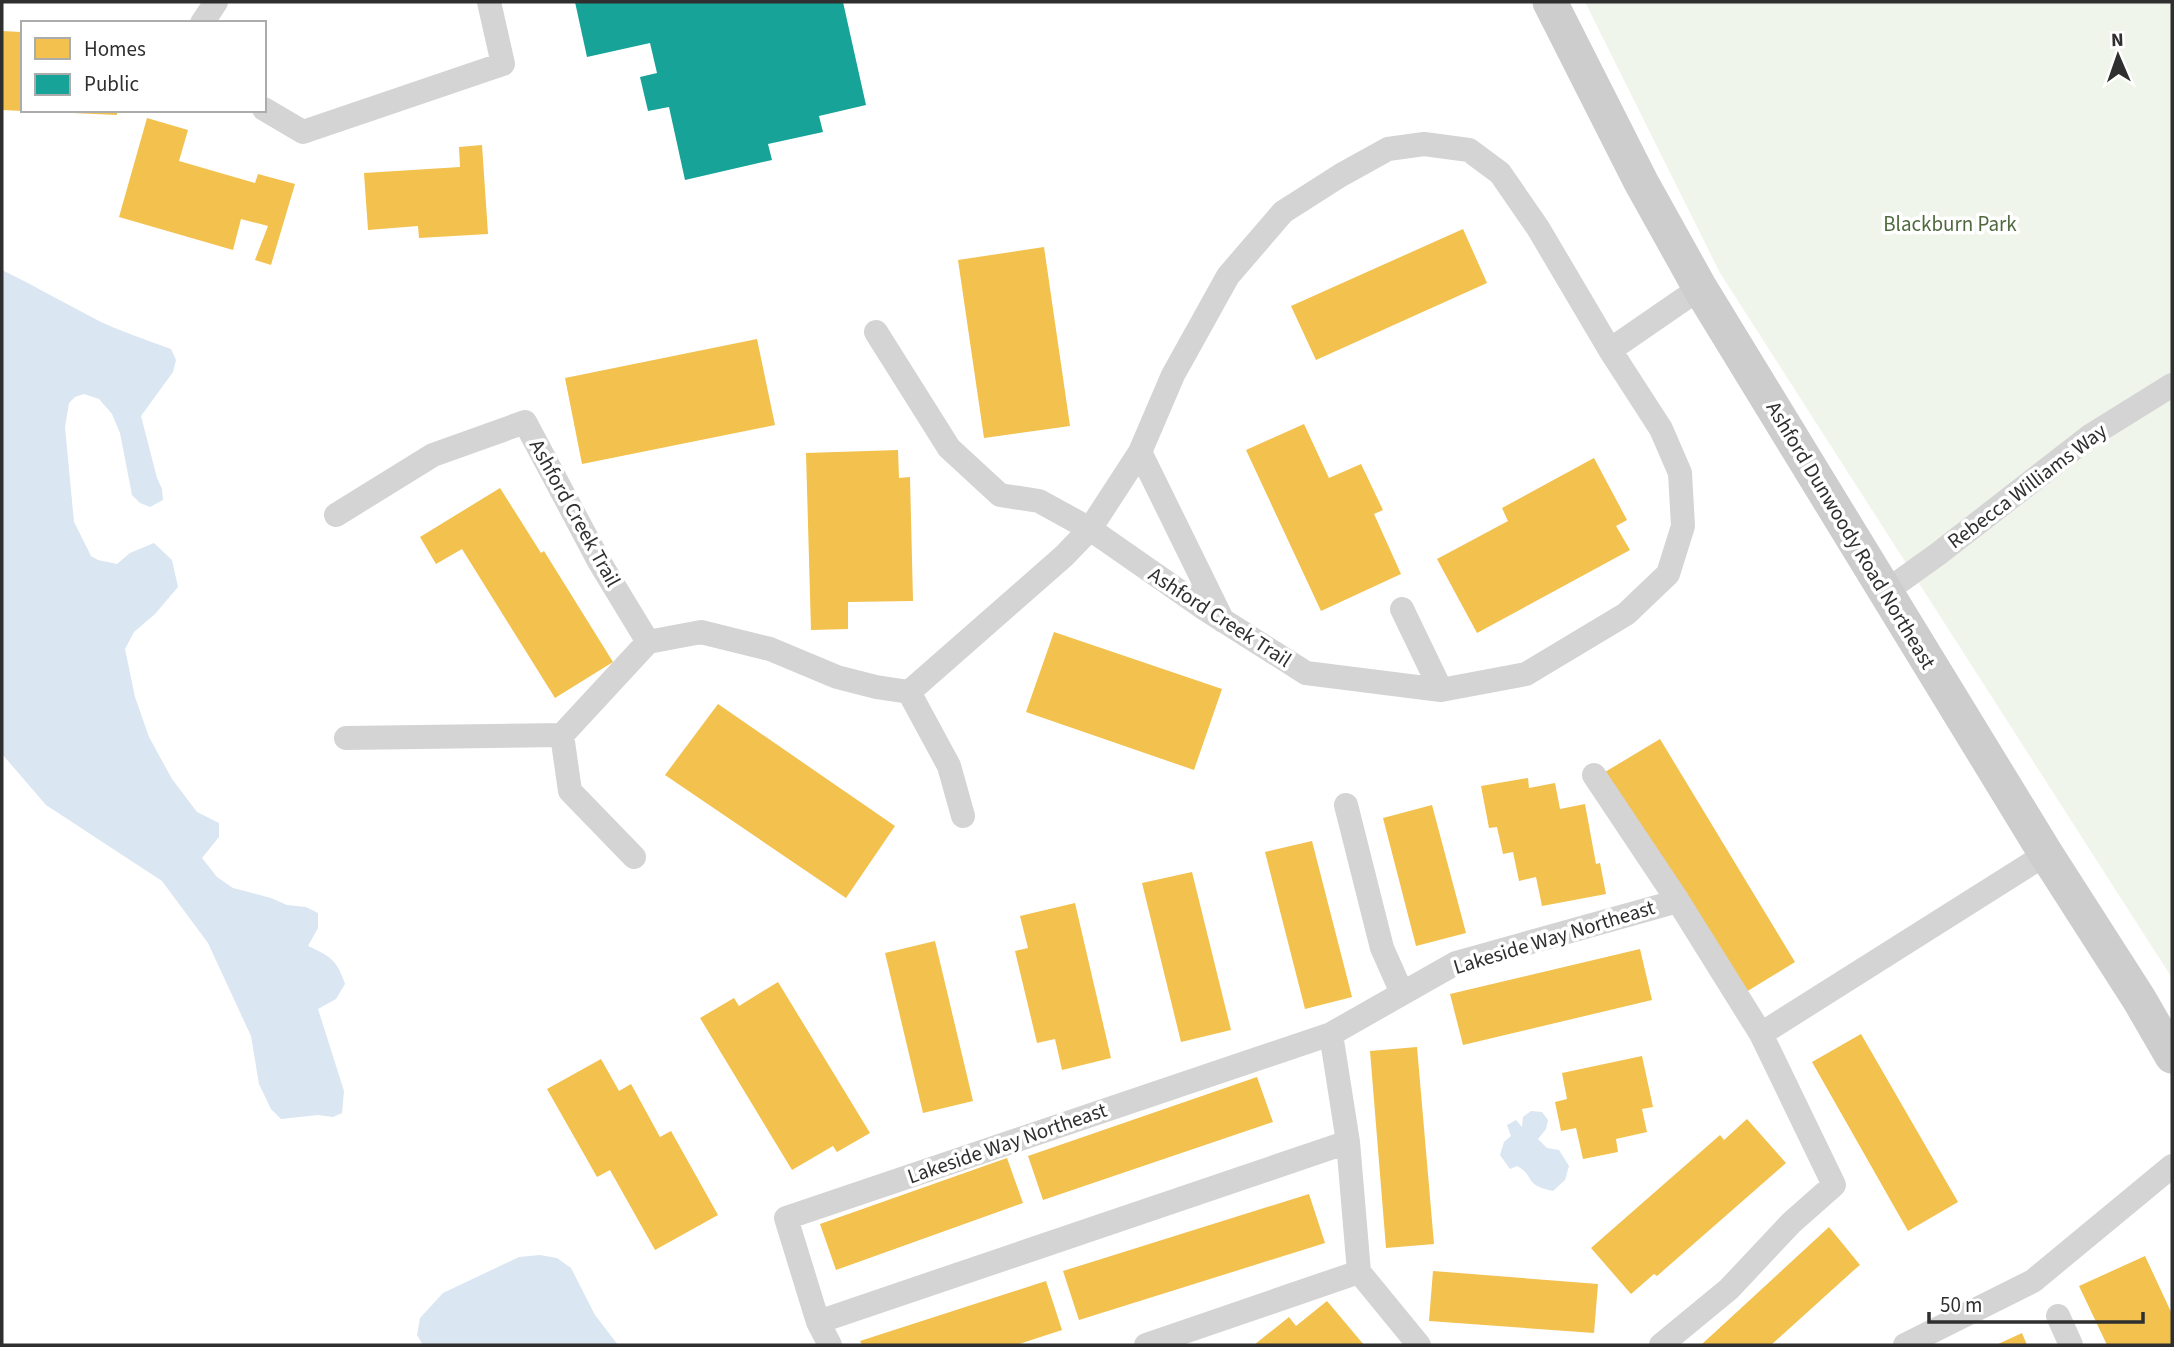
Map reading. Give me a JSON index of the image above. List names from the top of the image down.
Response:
{
  "streets": {
    "main road": ["Ashford Dunwoody Road Northeast"],
    "street": ["Rebecca Williams Way", "Ashford Creek Trail", "Lakeside Way Northeast"]
  },
  "crossings": [
    ["Rebecca Williams Way", "Ashford Dunwoody Road Northeast"]
  ],
  "parks": ["Blackburn Park"],
  "legend": ["Homes", "Public"],
  "scale_bar": "50 m",
  "north": "top"
}
